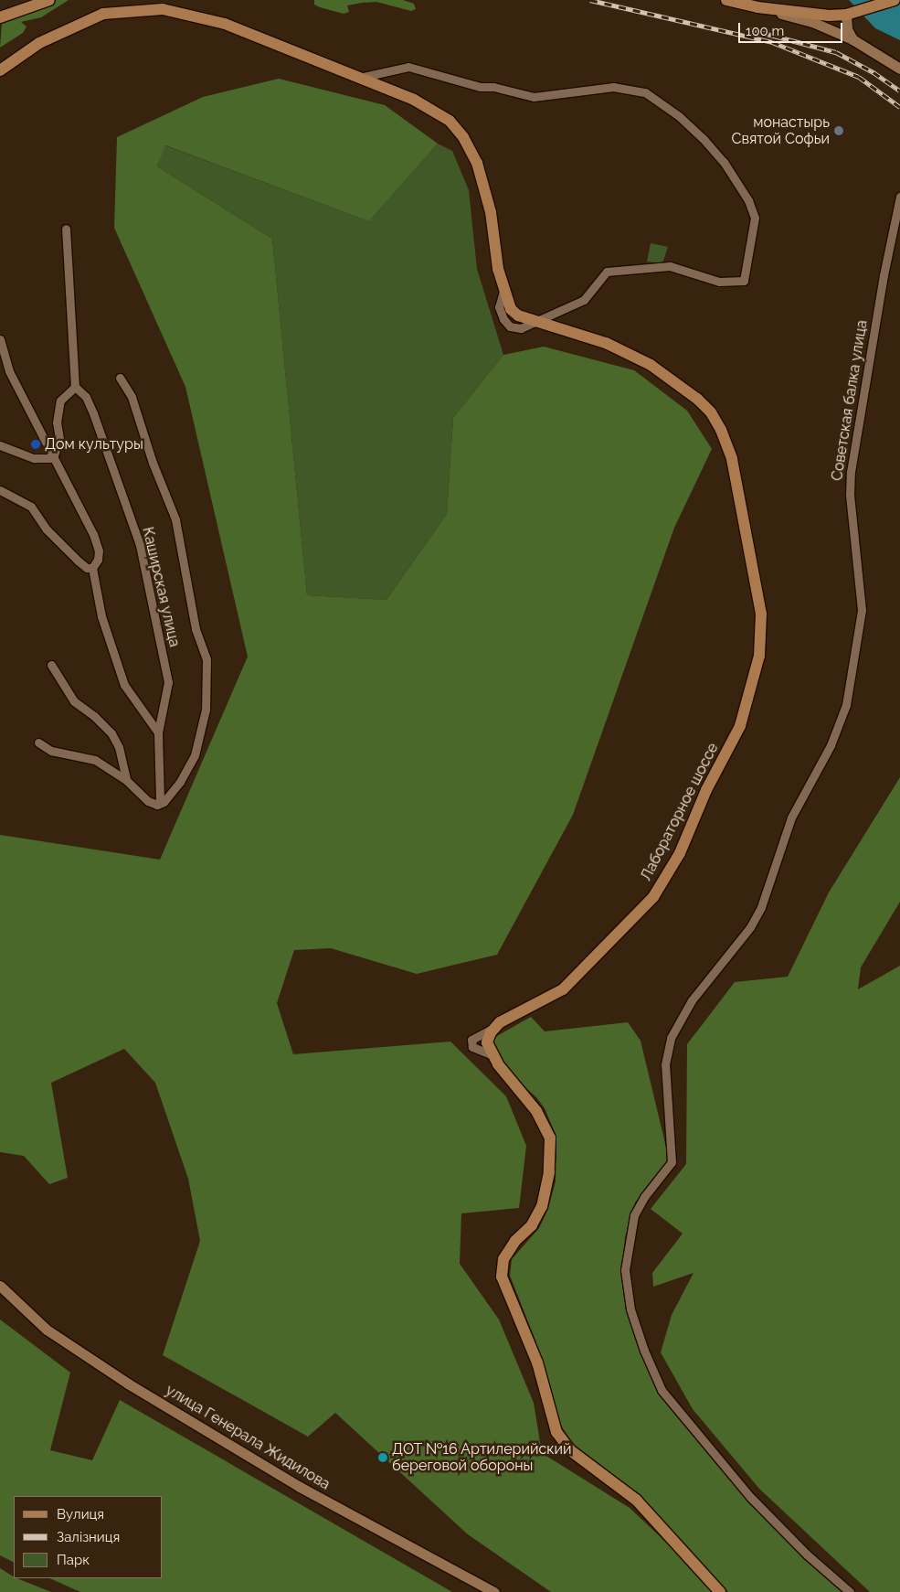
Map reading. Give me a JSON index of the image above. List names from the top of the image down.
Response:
{
  "streets": {
    "main road": ["Лабораторное шоссе", "улица Генерала Жидилова"],
    "street": ["Советская балка улица", "Каширская улица"]
  },
  "places": ["монастырь Святой Софьи", "Дом культуры", "ДОТ №16 Артилерийский береговой обороны"],
  "legend": ["Вулиця", "Залізниця", "Парк"],
  "scale_bar": "100 m"
}
